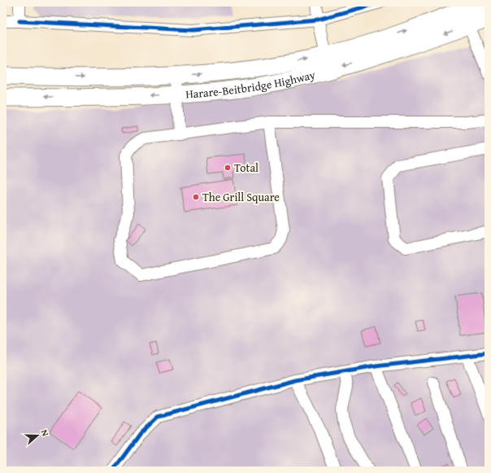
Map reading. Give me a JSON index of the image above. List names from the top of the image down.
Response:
{
  "streets": {
    "highway": ["Harare-Beitbridge Highway"]
  },
  "places": ["Total", "The Grill Square"],
  "north": "right"
}
